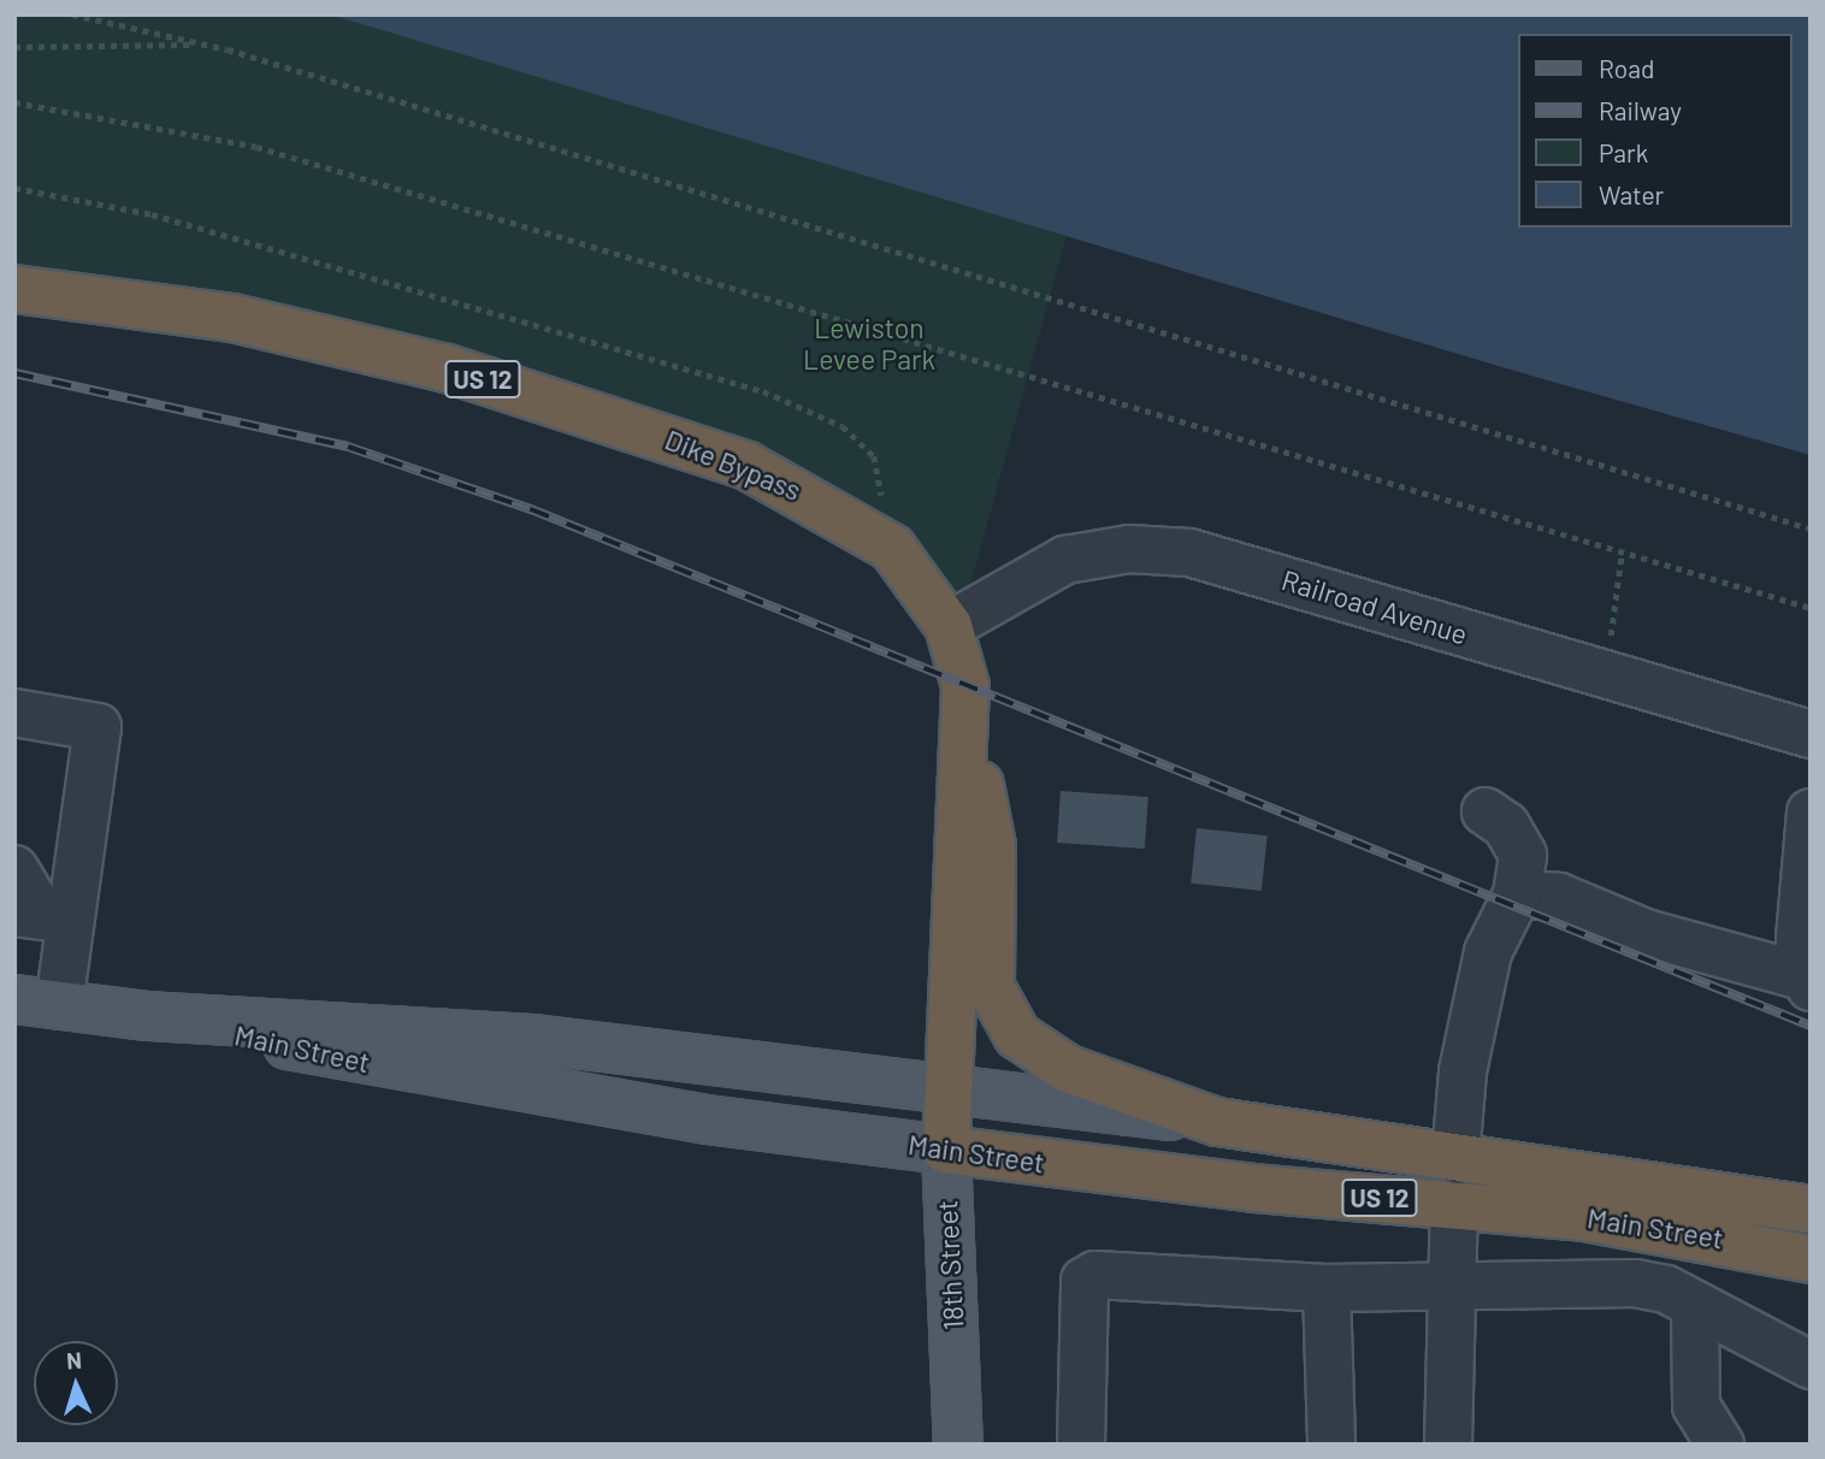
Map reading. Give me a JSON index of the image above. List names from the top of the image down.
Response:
{
  "streets": {
    "highway": [
      "US 12",
      "Dike Bypass",
      "Main Street",
      "18th Street"
    ],
    "street": ["Railroad Avenue"]
  },
  "crossings": [
    ["US 12", "Dike Bypass"],
    ["US 12", "Main Street"],
    ["Dike Bypass", "Railroad Avenue"],
    ["Dike Bypass", "Main Street"],
    ["Dike Bypass", "18th Street"],
    ["Main Street", "18th Street"]
  ],
  "parks": ["Lewiston Levee Park"],
  "legend": [
    "Road",
    "Railway",
    "Park",
    "Water"
  ],
  "north": "top"
}
